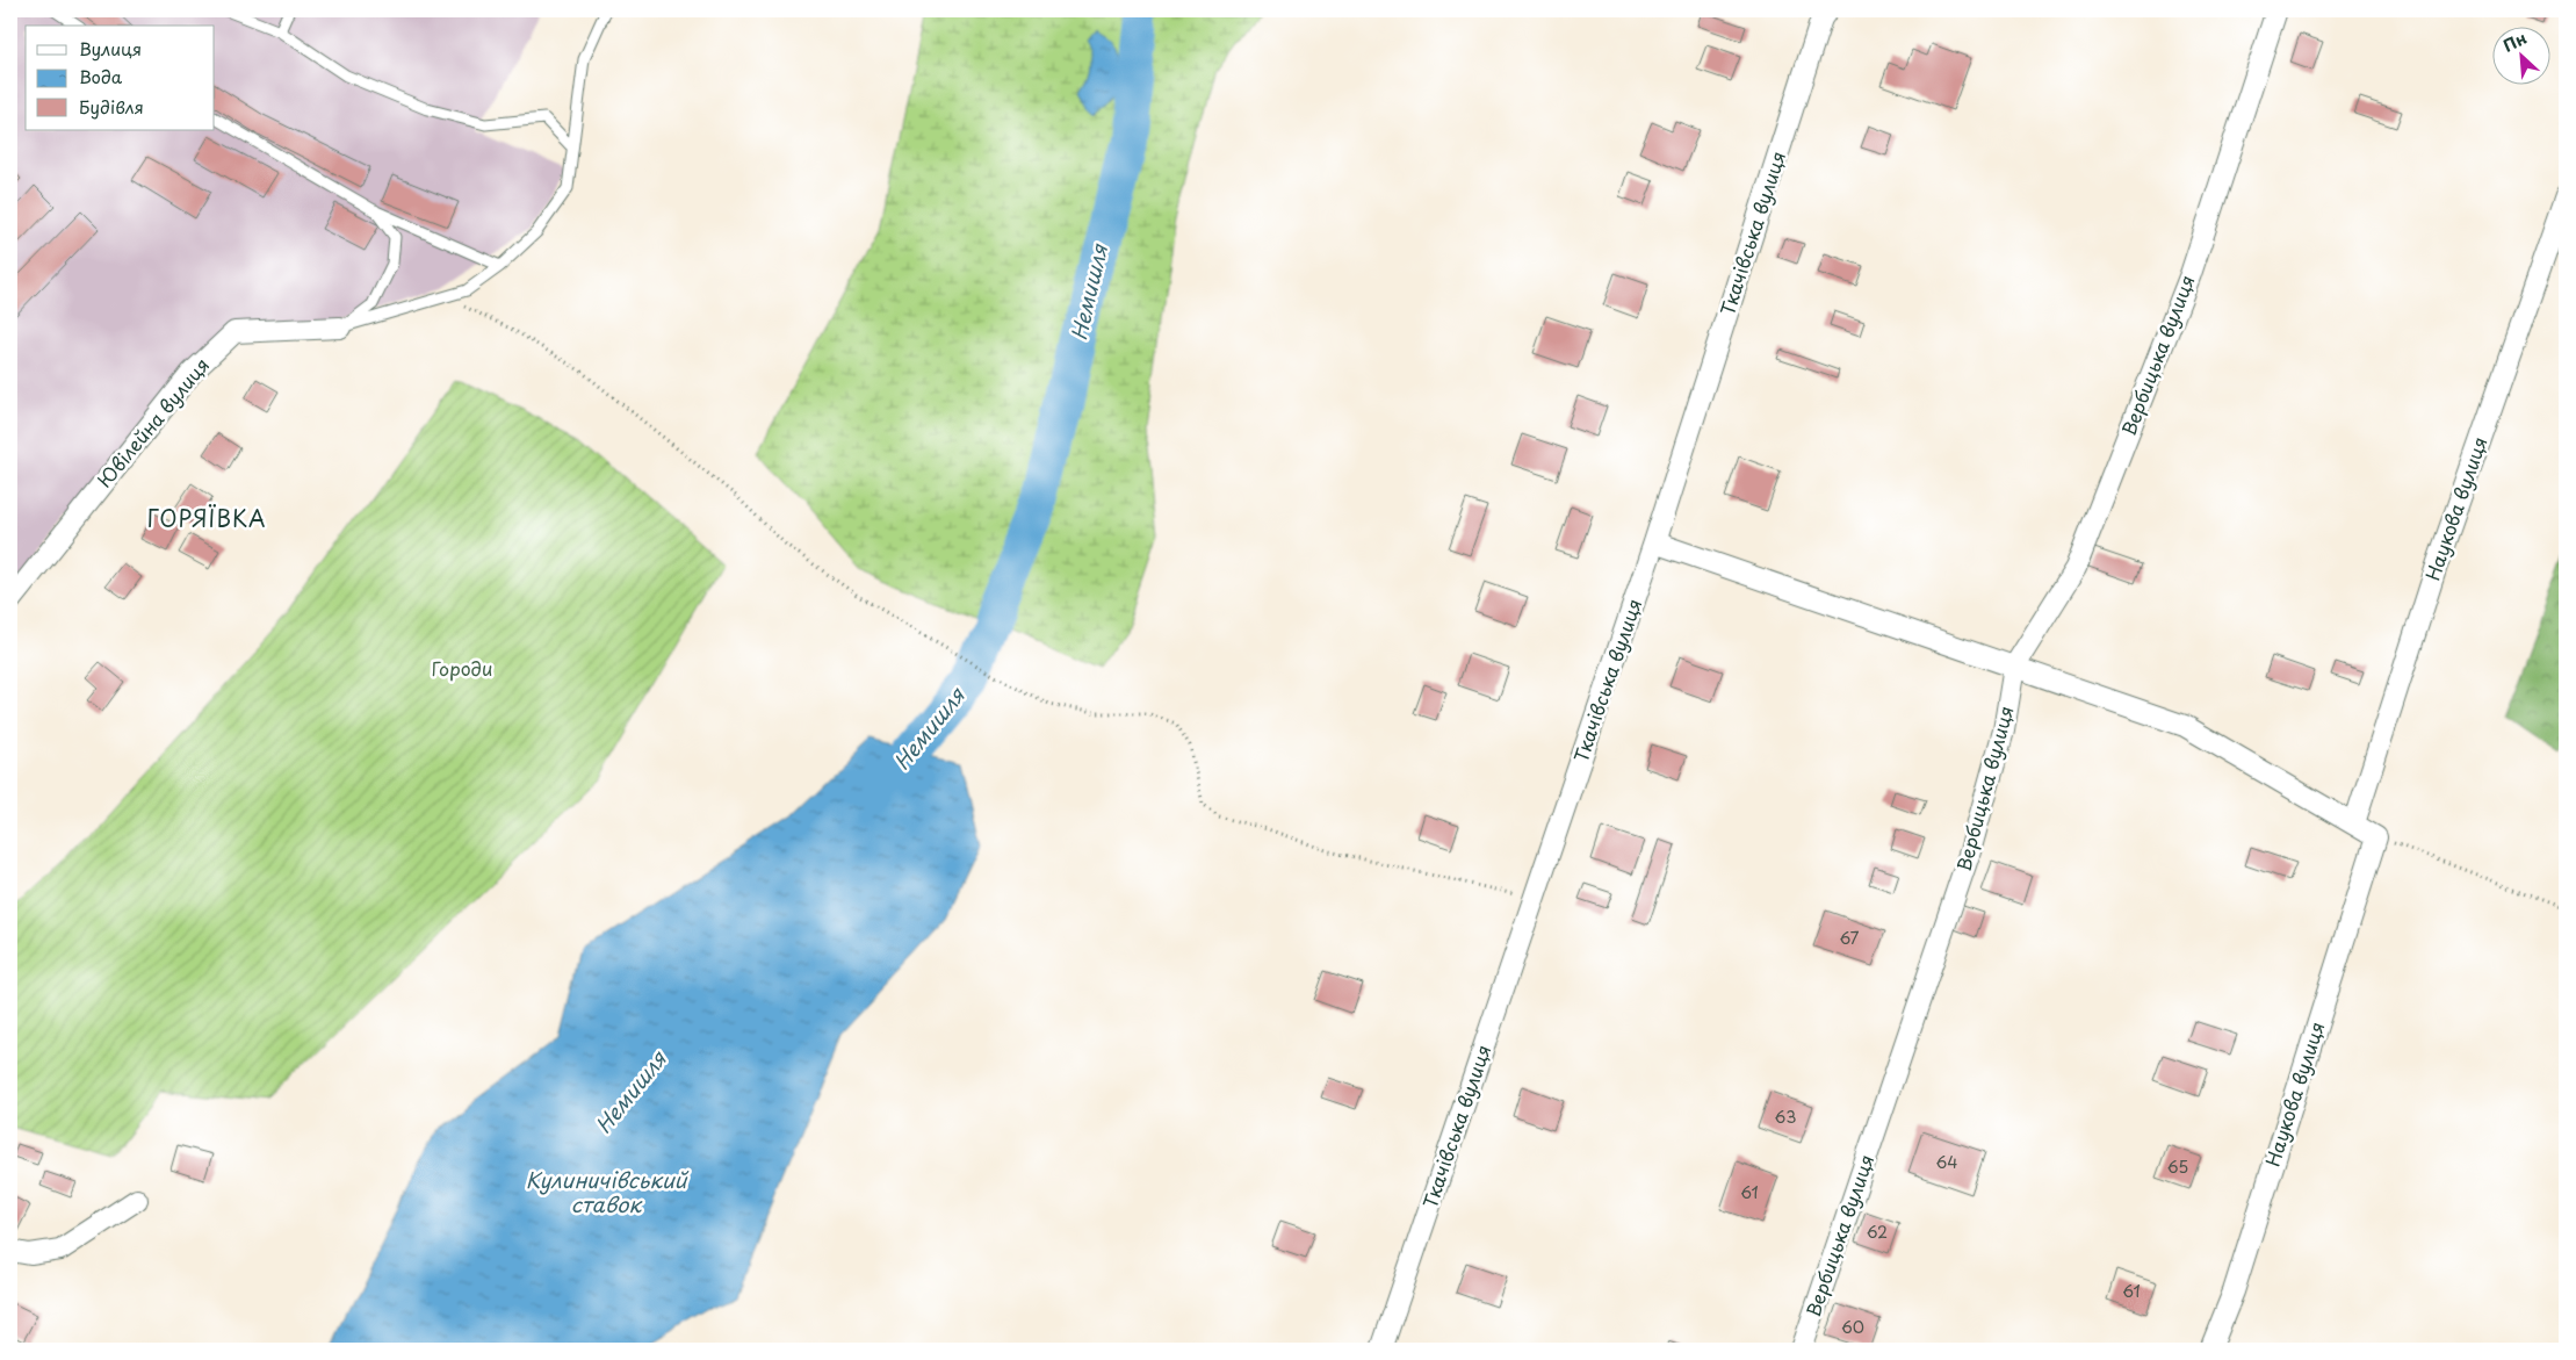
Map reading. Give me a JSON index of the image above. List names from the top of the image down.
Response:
{
  "streets": {
    "street": [
      "Ткачівська вулиця",
      "Вербицька вулиця",
      "Ювілейна вулиця",
      "Наукова вулиця"
    ]
  },
  "districts": ["ГОРЯЇВКА"],
  "water": ["Немишля", "Кулиничівський ставок"],
  "parks": ["Городи"],
  "house_numbers": [
    "67",
    "63",
    "64",
    "65",
    "61",
    "62",
    "61",
    "60"
  ],
  "legend": ["Вулиця", "Вода", "Будівля"],
  "north": "top left"
}
